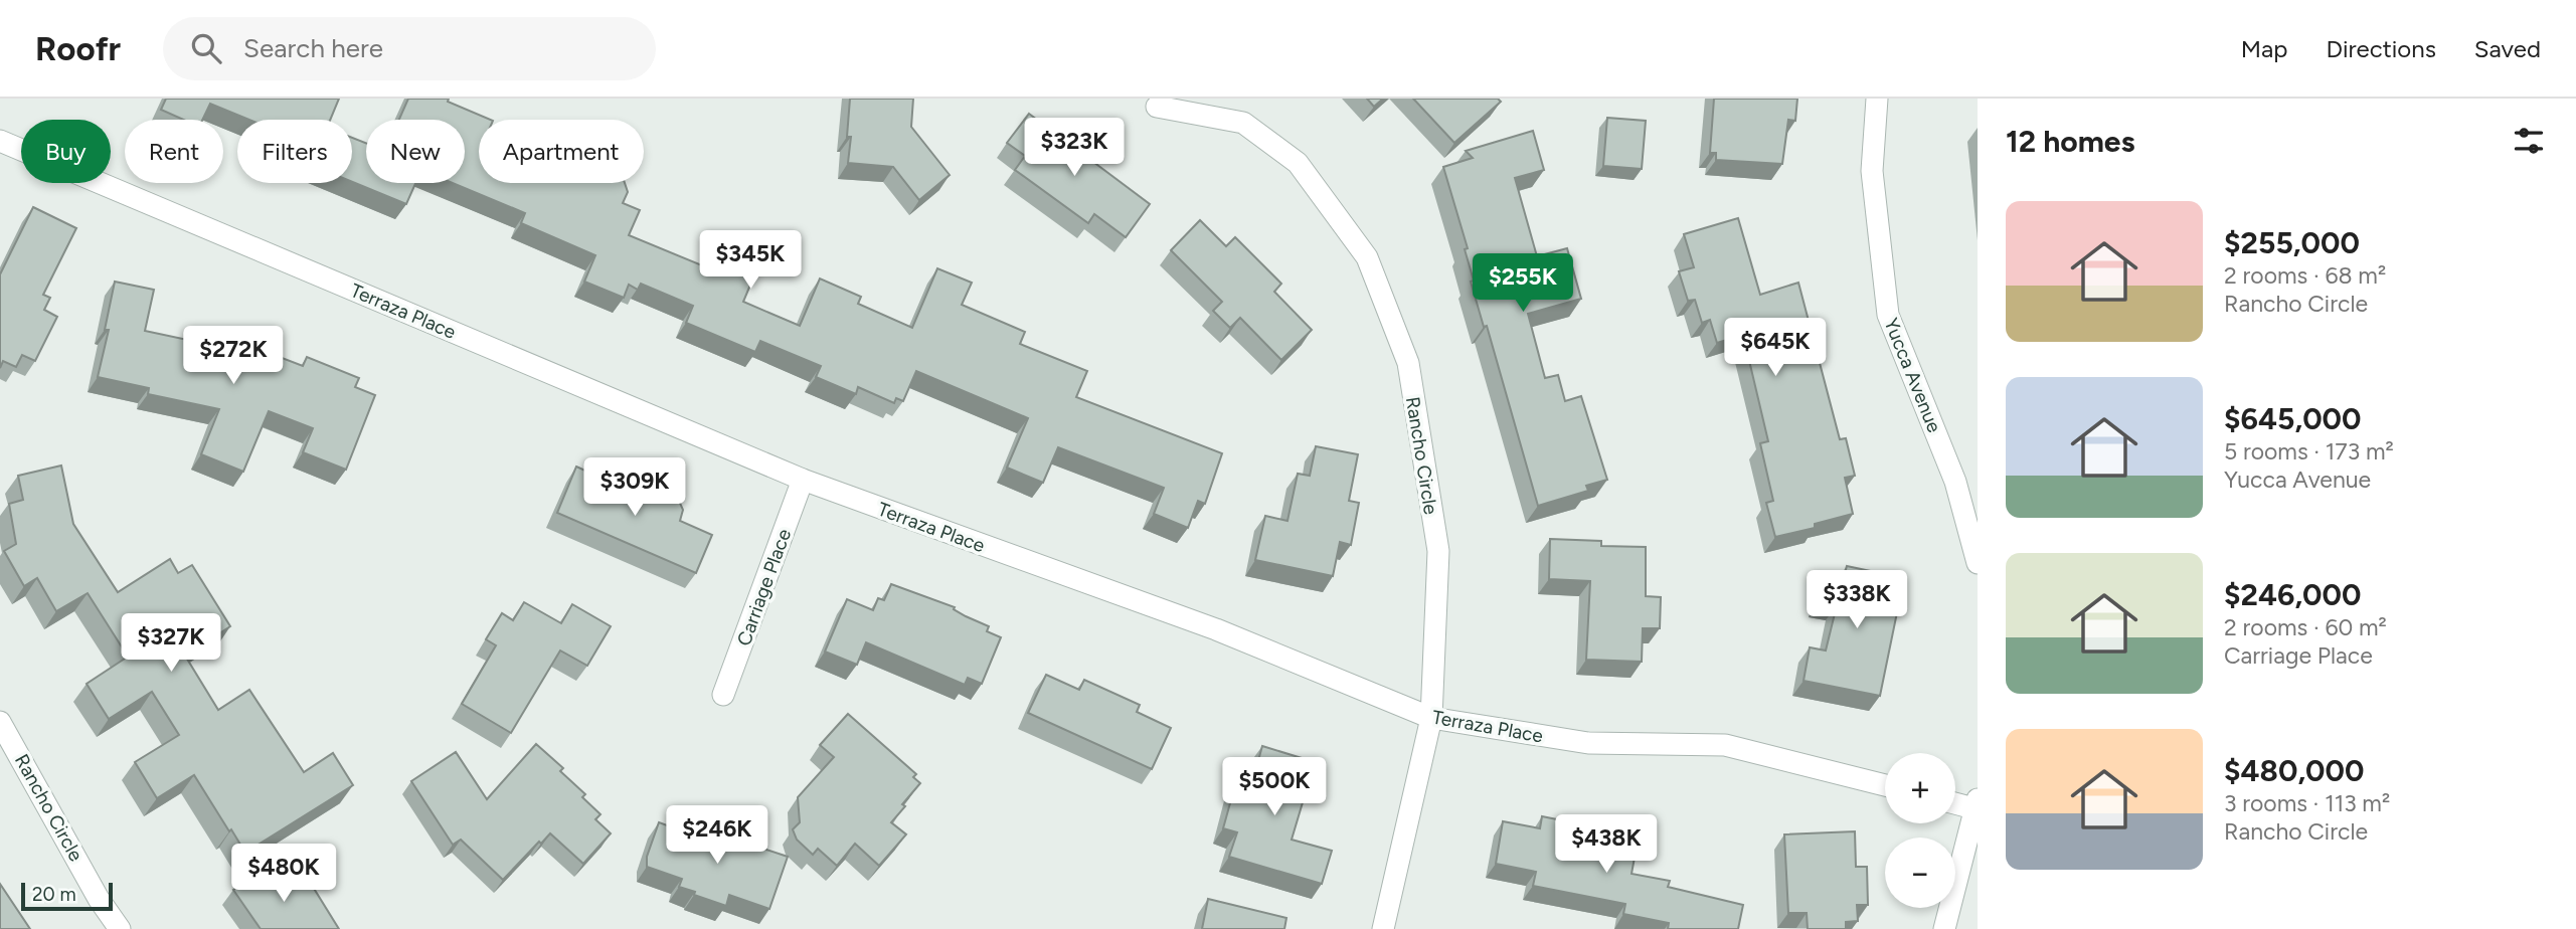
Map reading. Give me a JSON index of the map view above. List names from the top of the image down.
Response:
{
  "streets": {
    "street": [
      "Terraza Place",
      "Yucca Avenue",
      "Rancho Circle",
      "Carriage Place"
    ]
  },
  "crossings": [
    ["Terraza Place", "Rancho Circle"],
    ["Terraza Place", "Carriage Place"]
  ],
  "scale_bar": "20 m",
  "page": {
    "header": "Roofr",
    "search": "Search here",
    "nav": ["Map", "Directions", "Saved"],
    "heading": "12 homes",
    "price": [
      "$323K",
      "$345K",
      "$255K",
      "$645K",
      "$272K",
      "$309K",
      "$338K",
      "$327K",
      "$500K",
      "$246K",
      "$438K",
      "$480K"
    ],
    "chip": [
      "Buy",
      "Rent",
      "Filters",
      "New",
      "Apartment"
    ],
    "list": [
      {
        "name": "$255,000",
        "note": "2 rooms · 68 m² · Rancho Circle"
      },
      {
        "name": "$645,000",
        "note": "5 rooms · 173 m² · Yucca Avenue"
      },
      {
        "name": "$246,000",
        "note": "2 rooms · 60 m² · Carriage Place"
      },
      {
        "name": "$480,000",
        "note": "3 rooms · 113 m² · Rancho Circle"
      }
    ],
    "map_buttons": ["+", "−"],
    "scale": "20 m"
  }
}
